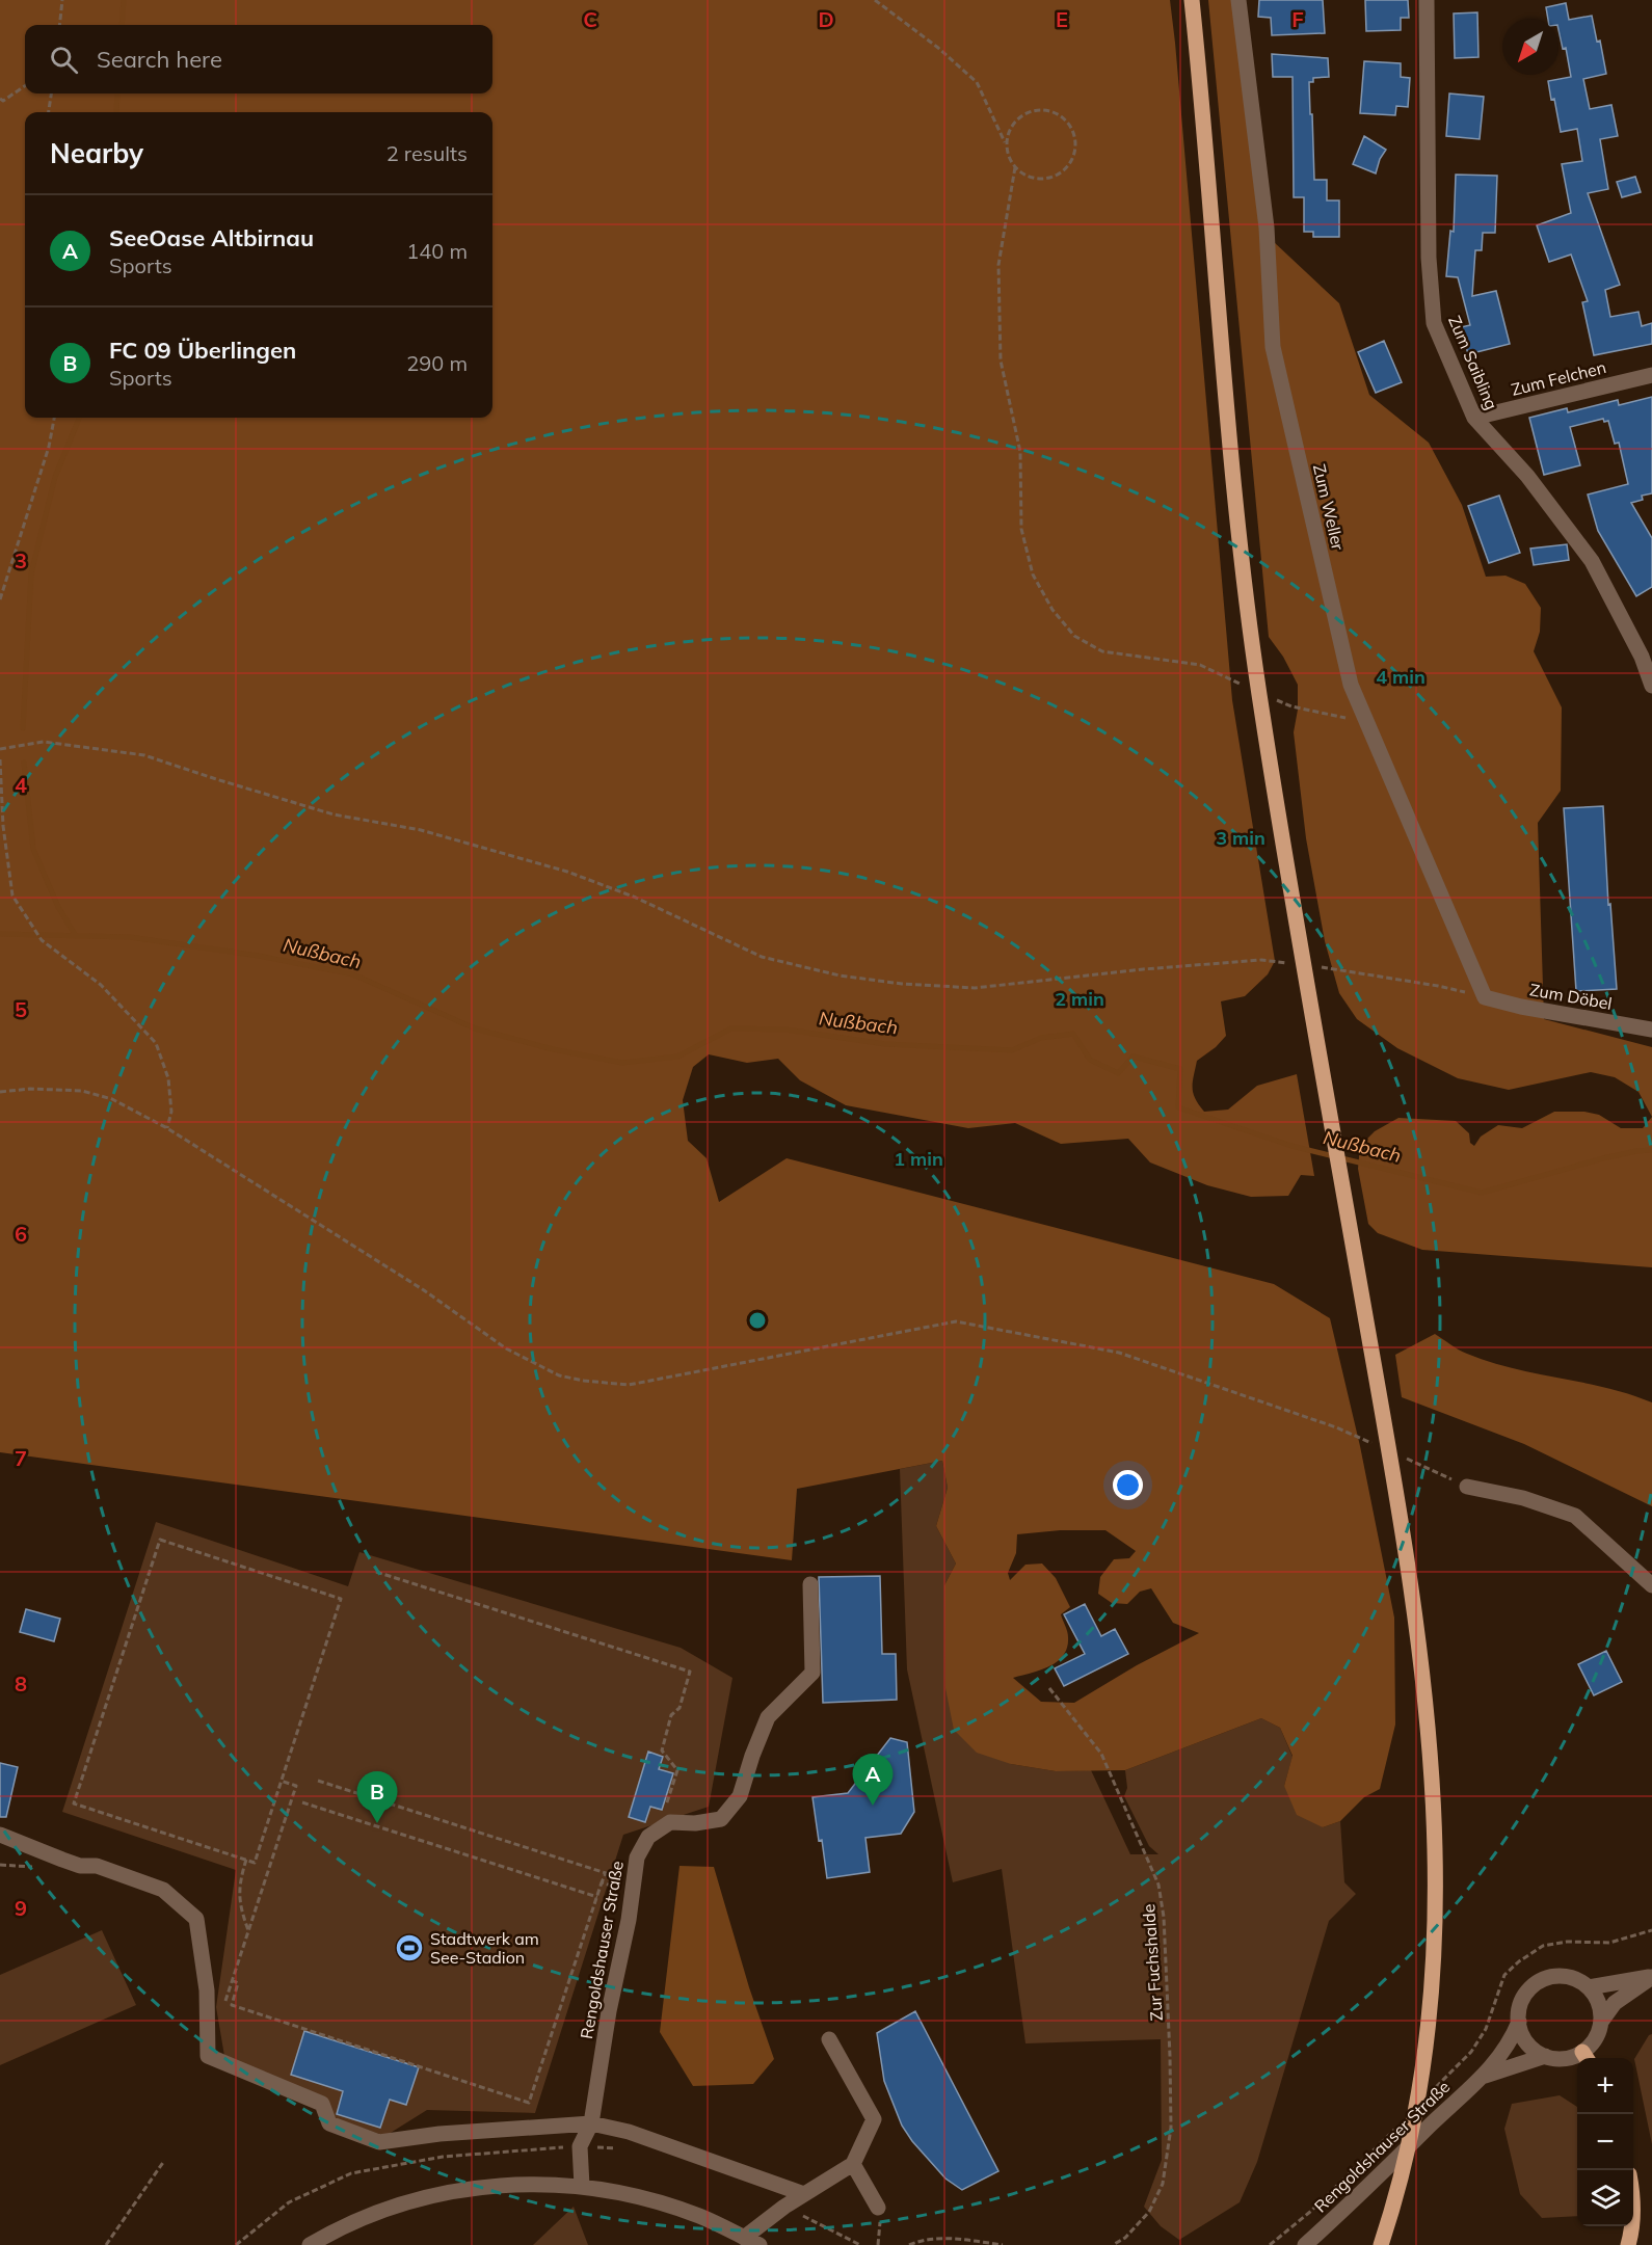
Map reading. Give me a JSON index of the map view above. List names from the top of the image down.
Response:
{
  "streets": {
    "street": [
      "Zum Saibling",
      "Zum Felchen",
      "Zum Weller",
      "Zum Döbel",
      "Rengoldshauser Straße"
    ],
    "path": ["Zur Fuchshalde"]
  },
  "crossings": [
    ["Zum Saibling", "Zum Felchen"],
    ["Zum Weller", "Zum Döbel"]
  ],
  "water": ["Nußbach"],
  "places": {
    "sports": ["Stadtwerk am See-Stadion"]
  },
  "north": "bottom left",
  "page": {
    "search": "Search here",
    "heading": ["Nearby", "2 results"],
    "list": [
      {
        "mark": "A",
        "name": "SeeOase Altbirnau",
        "note": "Sports",
        "value": "140 m"
      },
      {
        "mark": "B",
        "name": "FC 09 Überlingen",
        "note": "Sports",
        "value": "290 m"
      }
    ],
    "pins": ["A", "B"],
    "map_buttons": ["+", "−"]
  },
  "grid": {
    "columns": [
      "C",
      "D",
      "E",
      "F"
    ],
    "rows": [
      "3",
      "4",
      "5",
      "6",
      "7",
      "8",
      "9"
    ]
  },
  "rings": [
    "4 min",
    "3 min",
    "2 min",
    "1 min"
  ]
}
